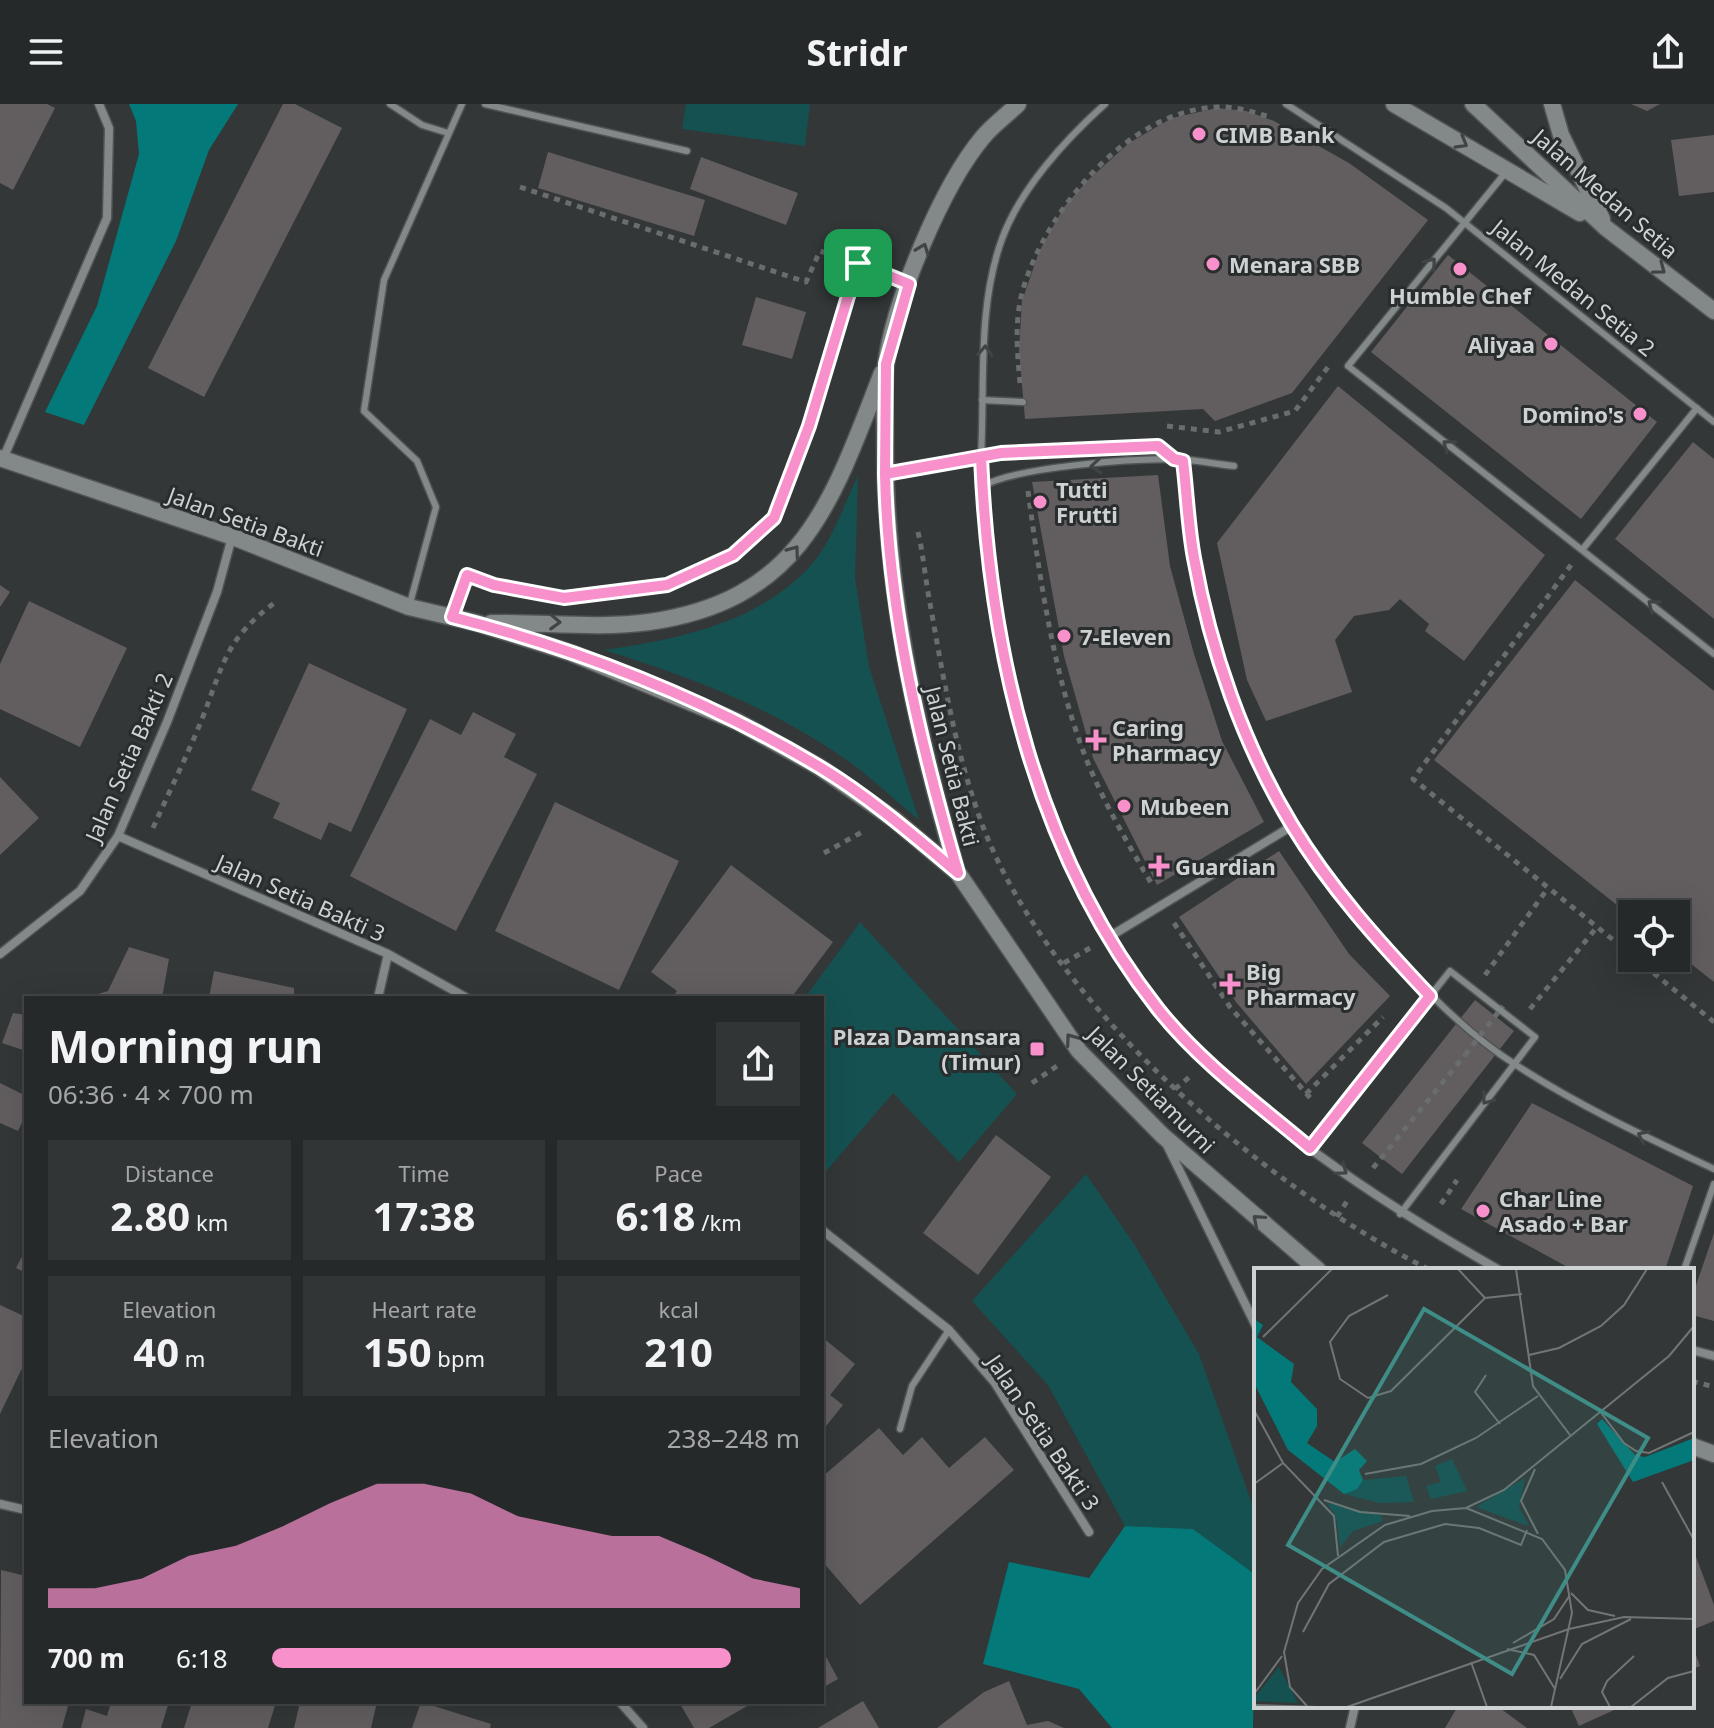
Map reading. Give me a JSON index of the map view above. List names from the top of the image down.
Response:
{
  "streets": {
    "street": [
      "Jalan Medan Setia",
      "Jalan Setia Bakti",
      "Jalan Setia Bakti 2",
      "Jalan Setia Bakti 3",
      "Jalan Setiamurni"
    ],
    "lane": ["Jalan Medan Setia 2"]
  },
  "crossings": [
    ["Jalan Setia Bakti", "Jalan Setia Bakti 2"],
    ["Jalan Setia Bakti", "Jalan Setiamurni"],
    ["Jalan Setia Bakti 2", "Jalan Setia Bakti 3"]
  ],
  "one_way": ["Jalan Medan Setia"],
  "places": {
    "other": [
      "CIMB Bank",
      "Menara SBB",
      "Humble Chef",
      "Aliyaa",
      "Domino's",
      "Tutti Frutti",
      "7-Eleven",
      "Mubeen",
      "Char Line Asado + Bar"
    ],
    "health": ["Caring Pharmacy", "Guardian", "Big Pharmacy"],
    "transit": ["Plaza Damansara (Timur)"]
  },
  "page": {
    "header": "Stridr",
    "heading": ["Morning run", "06:36 · 4 × 700 m"],
    "stats": [
      ["Distance", "2.80 km"],
      ["Time", "17:38"],
      ["Pace", "6:18 /km"],
      ["Elevation", "40 m"],
      ["Heart rate", "150 bpm"],
      ["kcal", "210"]
    ],
    "chart": ["Elevation", "238–248 m"],
    "list": [
      {
        "name": "700 m",
        "note": "6:18"
      }
    ]
  }
}
